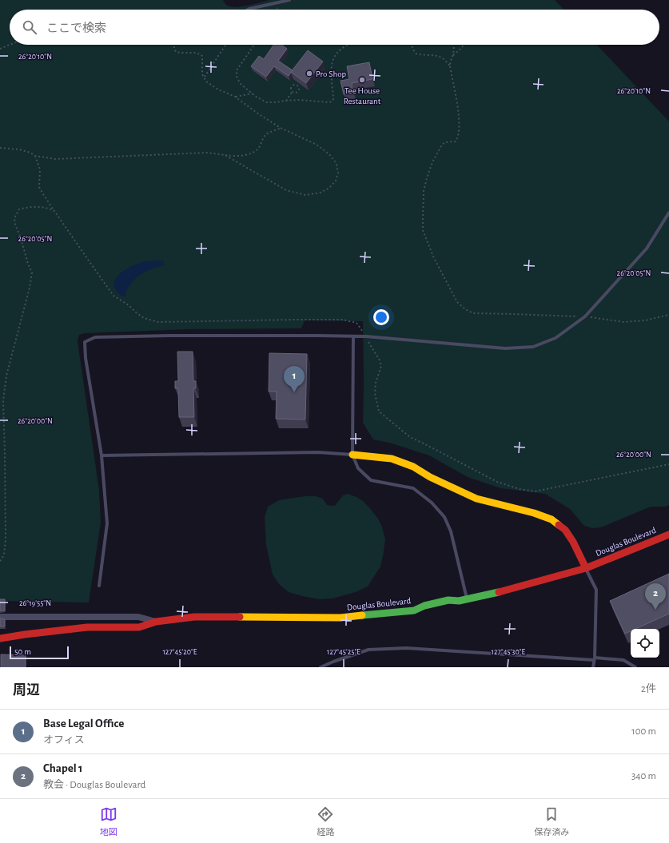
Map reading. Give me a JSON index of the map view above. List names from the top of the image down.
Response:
{
  "streets": {
    "street": ["Douglas Boulevard"]
  },
  "places": ["Pro Shop", "Tee House Restaurant"],
  "scale_bar": "50 m",
  "page": {
    "search": "ここで検索",
    "pins": ["1", "2"],
    "scale": "50 m",
    "heading": ["周辺", "2件"],
    "list": [
      {
        "mark": "1",
        "name": "Base Legal Office",
        "note": "オフィス",
        "value": "100 m"
      },
      {
        "mark": "2",
        "name": "Chapel 1",
        "note": "教会 · Douglas Boulevard",
        "value": "340 m"
      }
    ],
    "nav": ["地図", "経路", "保存済み"]
  },
  "coordinates": [
    "26°20'10\"N",
    "26°20'05\"N",
    "26°20'00\"N",
    "26°19'55\"N",
    "127°45'20\"E",
    "127°45'25\"E",
    "127°45'30\"E"
  ]
}
